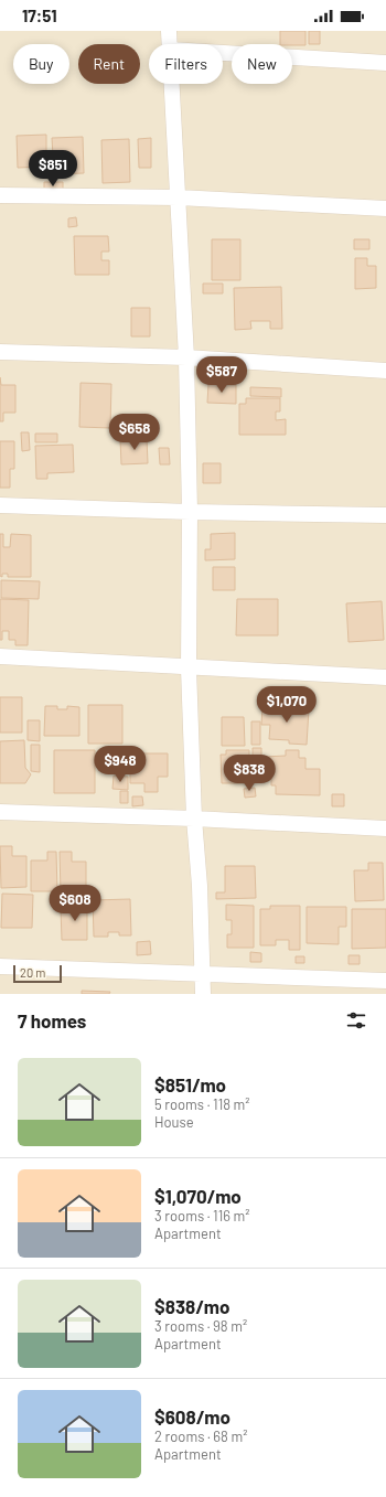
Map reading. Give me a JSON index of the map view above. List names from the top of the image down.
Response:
{
  "scale_bar": "20 m",
  "page": {
    "status": "17:51",
    "chip": [
      "Buy",
      "Rent",
      "Filters",
      "New"
    ],
    "price": [
      "$851",
      "$587",
      "$658",
      "$1,070",
      "$948",
      "$838",
      "$608"
    ],
    "scale": "20 m",
    "heading": "7 homes",
    "list": [
      {
        "name": "$851/mo",
        "note": "5 rooms · 118 m² · House"
      },
      {
        "name": "$1,070/mo",
        "note": "3 rooms · 116 m² · Apartment"
      },
      {
        "name": "$838/mo",
        "note": "3 rooms · 98 m² · Apartment"
      },
      {
        "name": "$608/mo",
        "note": "2 rooms · 68 m² · Apartment"
      }
    ]
  }
}
